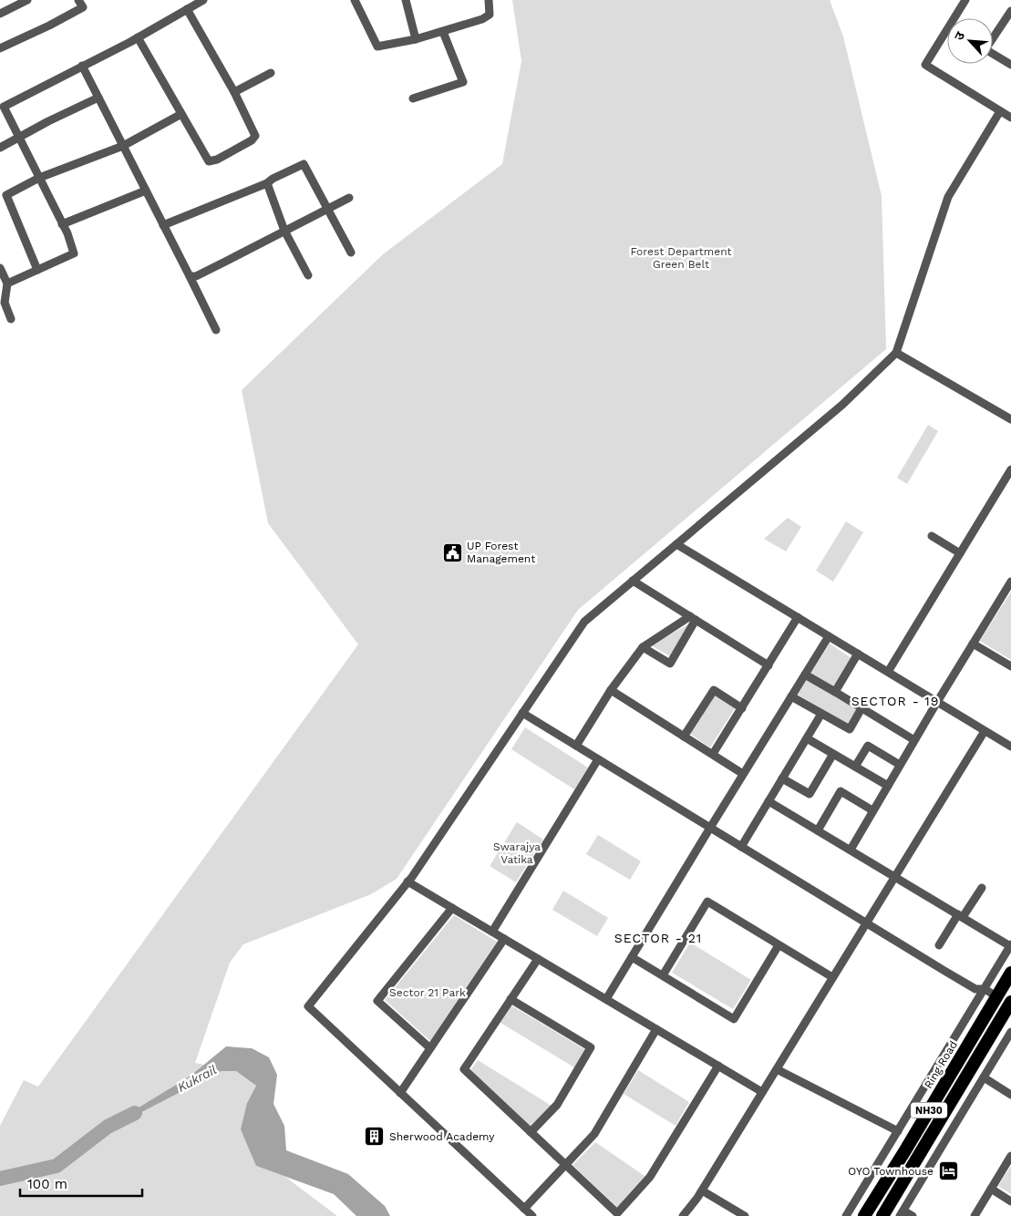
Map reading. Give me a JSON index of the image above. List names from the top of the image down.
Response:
{
  "streets": {
    "highway": ["Ring Road", "NH30"]
  },
  "districts": ["SECTOR - 19", "SECTOR - 21"],
  "water": ["Kukrail"],
  "parks": ["Forest Department Green Belt", "Swarajya Vatika", "Sector 21 Park"],
  "places": {
    "public building": ["UP Forest Management"],
    "building": ["Sherwood Academy"],
    "hotel": ["OYO Townhouse"]
  },
  "scale_bar": "100 m",
  "north": "top left"
}
